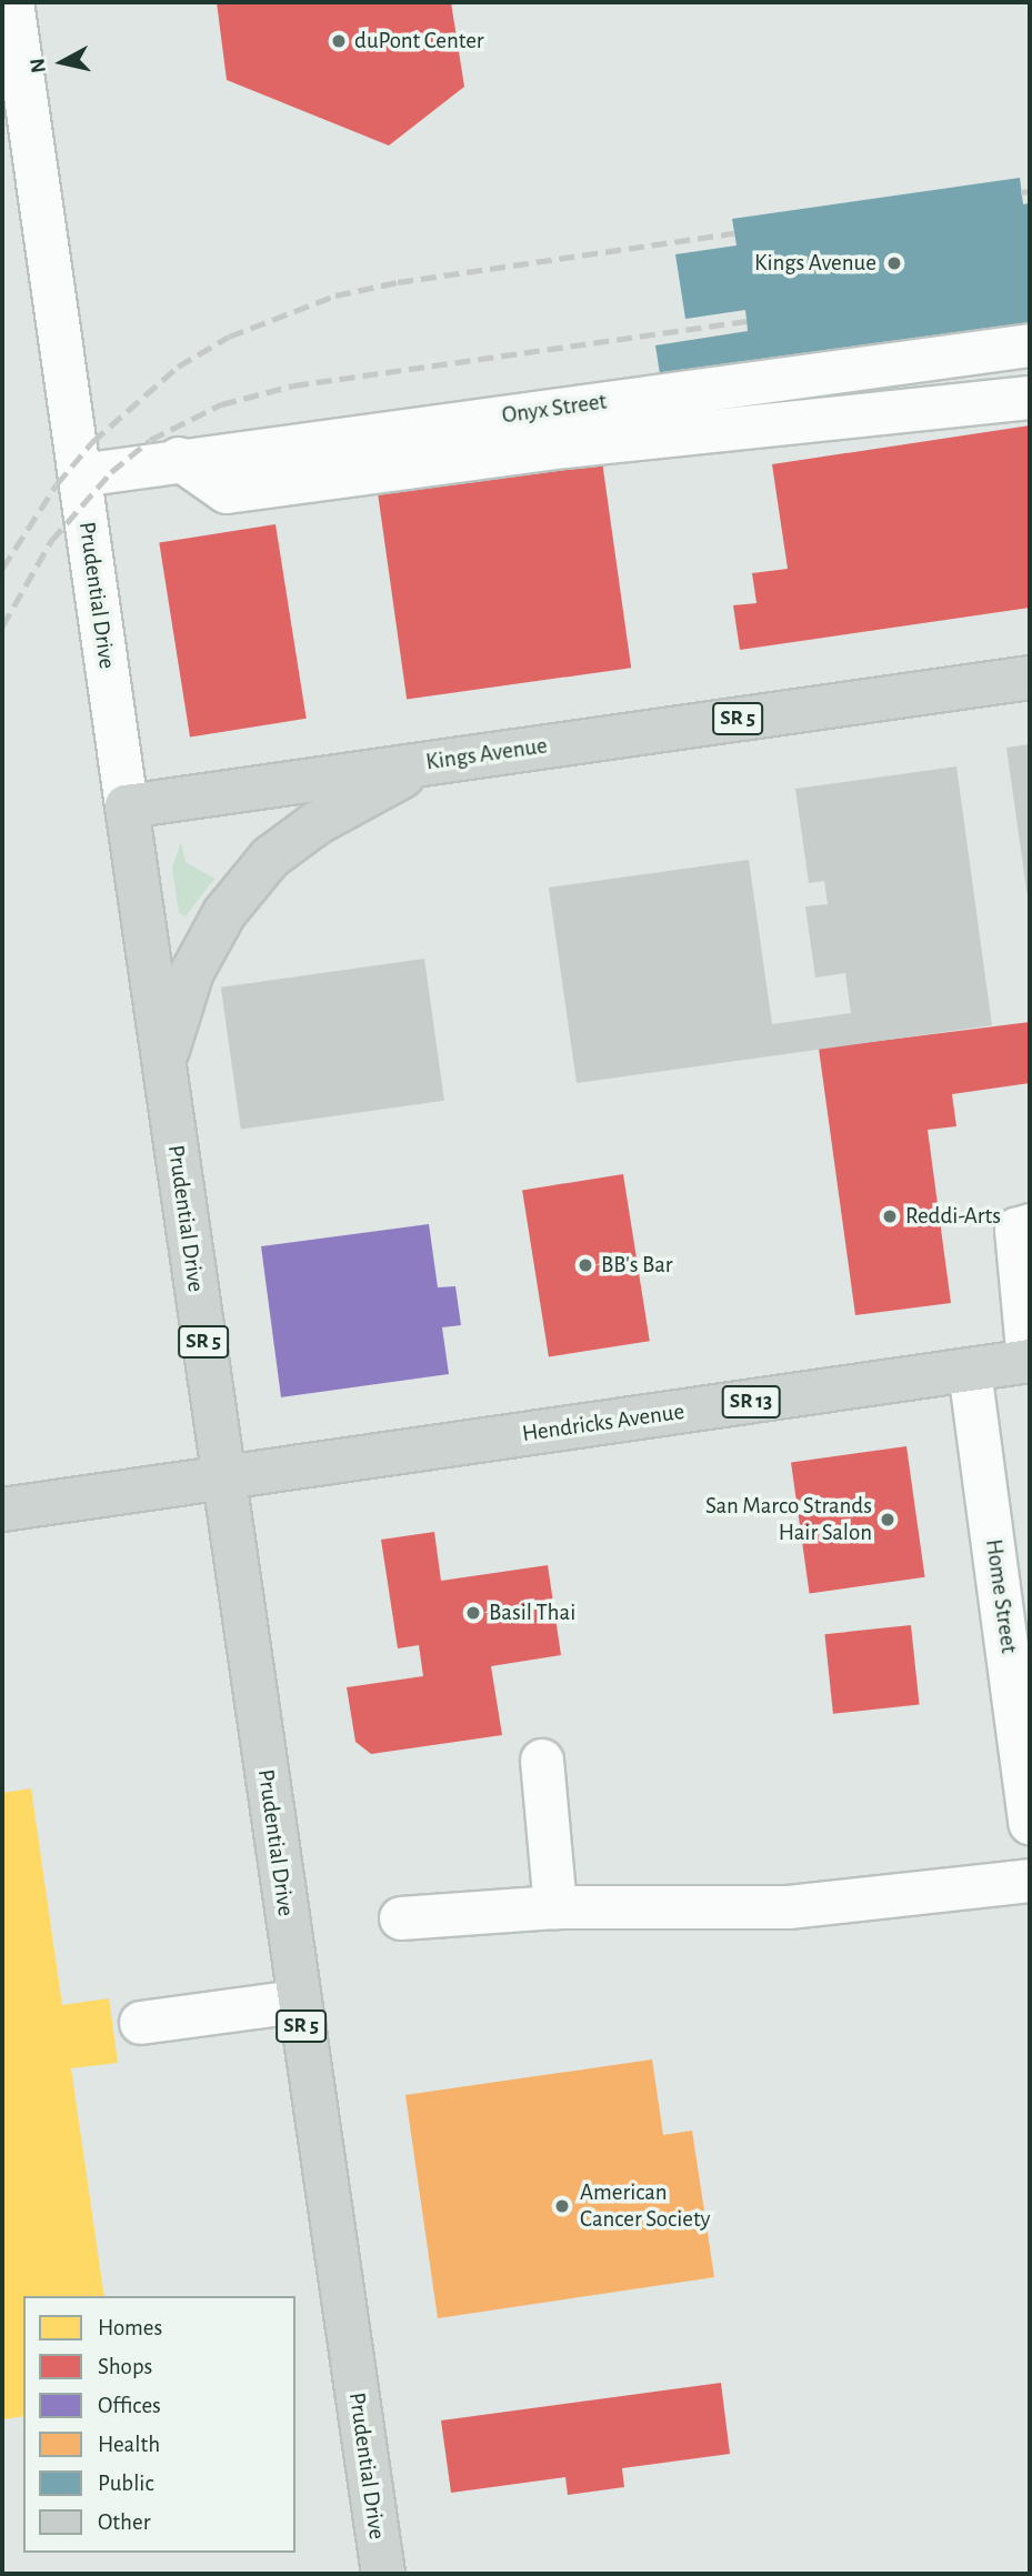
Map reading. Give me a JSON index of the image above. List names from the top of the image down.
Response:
{
  "streets": {
    "main road": [
      "Prudential Drive",
      "SR 5",
      "Kings Avenue",
      "SR 13",
      "Hendricks Avenue"
    ],
    "street": ["Onyx Street", "Home Street"]
  },
  "crossings": [
    ["Onyx Street", "Prudential Drive"],
    ["Prudential Drive", "SR 5"],
    ["Prudential Drive", "Kings Avenue"],
    ["Prudential Drive", "Hendricks Avenue"],
    ["SR 5", "Kings Avenue"],
    ["Hendricks Avenue", "Home Street"]
  ],
  "places": [
    "duPont Center",
    "Kings Avenue",
    "Reddi-Arts",
    "BB's Bar",
    "San Marco Strands Hair Salon",
    "Basil Thai",
    "American Cancer Society"
  ],
  "legend": [
    "Homes",
    "Shops",
    "Offices",
    "Health",
    "Public",
    "Other"
  ],
  "north": "left"
}
